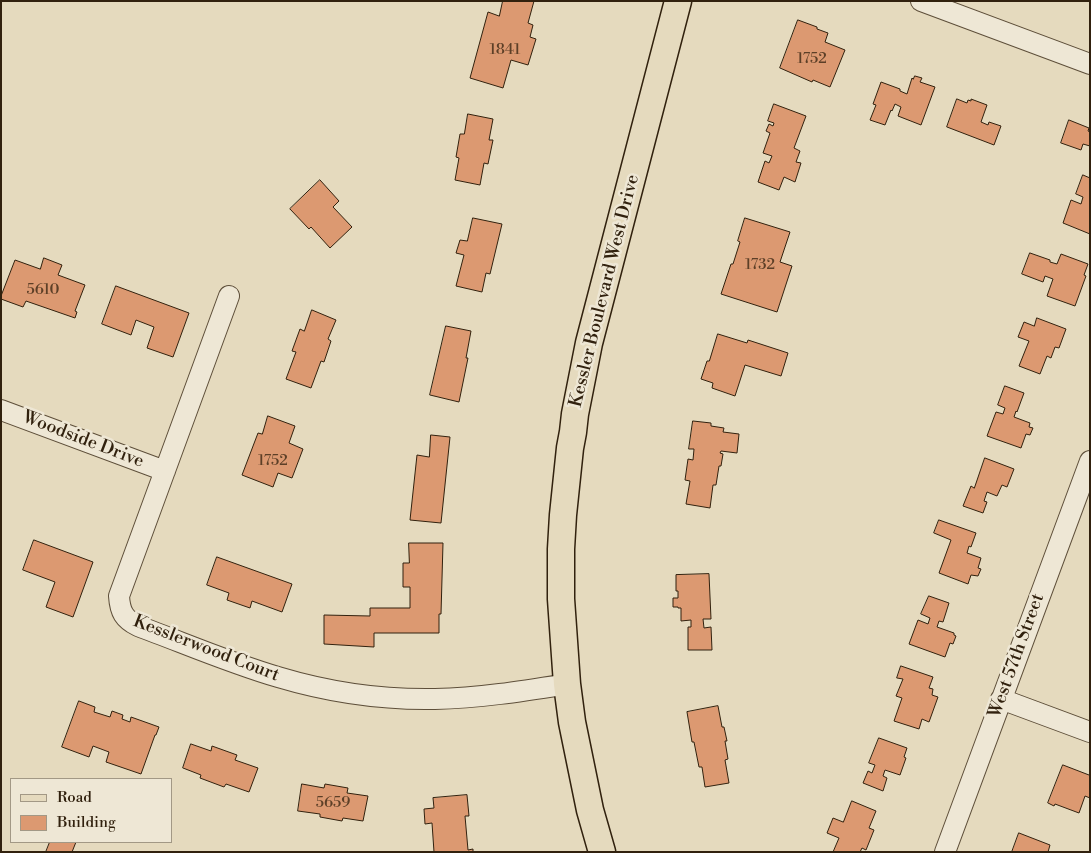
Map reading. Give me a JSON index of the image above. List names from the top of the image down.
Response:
{
  "streets": {
    "main road": ["Kessler Boulevard West Drive"],
    "street": ["Woodside Drive", "Kesslerwood Court", "West 57th Street"]
  },
  "crossings": [
    ["Kessler Boulevard West Drive", "Kesslerwood Court"],
    ["Woodside Drive", "Kesslerwood Court"]
  ],
  "house_numbers": [
    "1841",
    "1752",
    "1732",
    "5610",
    "1752",
    "5659"
  ],
  "legend": ["Road", "Building"]
}
